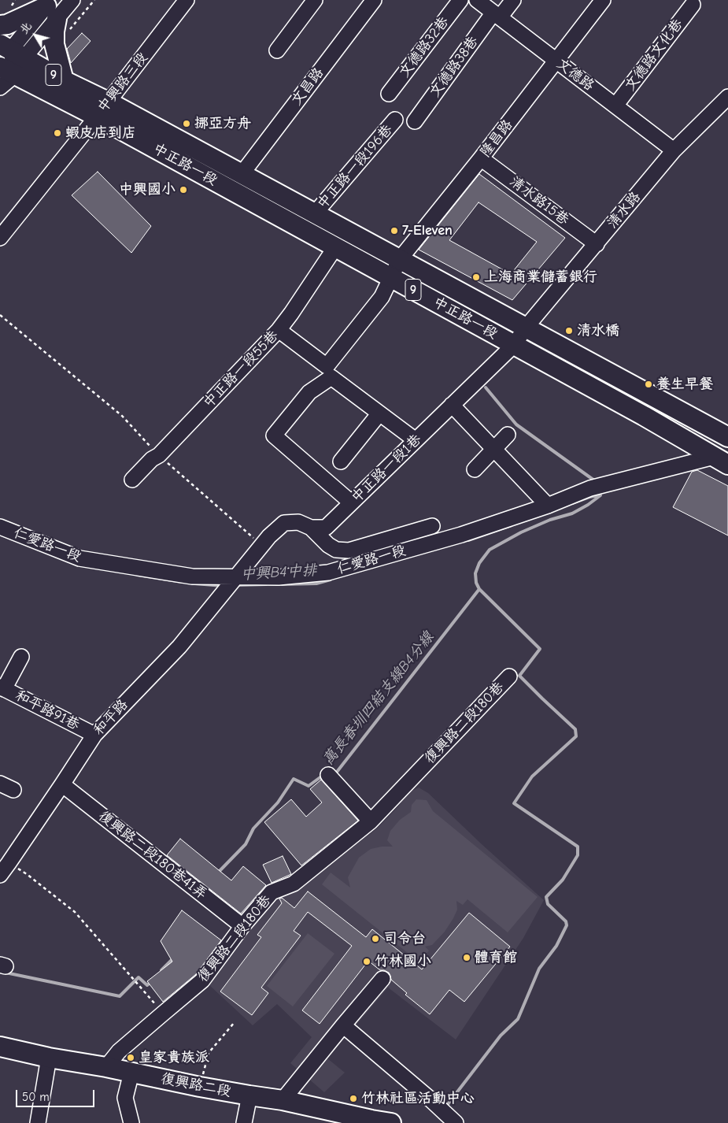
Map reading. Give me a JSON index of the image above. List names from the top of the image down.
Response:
{
  "streets": {
    "main road": ["9", "中正路一段", "復興路二段"],
    "street": [
      "文德路32巷",
      "文德路文化巷",
      "文德路38巷",
      "文德路",
      "中興路三段",
      "文昌路",
      "隆昌路",
      "中正路一段196巷",
      "清水路15巷",
      "清水路",
      "中正路一段55巷",
      "中正路一段1巷",
      "仁愛路一段",
      "和平路91巷",
      "和平路",
      "復興路二段180巷",
      "復興路二段180巷41弄"
    ]
  },
  "crossings": [
    ["文德路文化巷", "文德路"],
    ["文德路38巷", "文德路"],
    ["9", "中興路三段"],
    ["9", "中正路一段"],
    ["文德路", "隆昌路"],
    ["文德路", "清水路"],
    ["中興路三段", "中正路一段"],
    ["文昌路", "中正路一段"],
    ["隆昌路", "中正路一段"],
    ["隆昌路", "清水路15巷"],
    ["隆昌路", "中正路一段55巷"],
    ["中正路一段", "中正路一段196巷"],
    ["中正路一段", "清水路"],
    ["中正路一段", "中正路一段55巷"],
    ["中正路一段", "中正路一段1巷"],
    ["中正路一段", "仁愛路一段"],
    ["清水路15巷", "清水路"],
    ["清水路", "中正路一段1巷"],
    ["中正路一段1巷", "仁愛路一段"],
    ["中正路一段1巷", "和平路"],
    ["仁愛路一段", "和平路"],
    ["和平路91巷", "和平路"],
    ["和平路", "復興路二段180巷41弄"],
    ["復興路二段180巷", "復興路二段180巷41弄"],
    ["復興路二段180巷", "復興路二段"]
  ],
  "water": ["中興B4中排", "萬長春圳四結支線B4分線"],
  "places": [
    "挪亞方舟",
    "蝦皮店到店",
    "中興國小",
    "7-Eleven",
    "上海商業儲蓄銀行",
    "清水橋",
    "養生早餐",
    "司令台",
    "體育館",
    "竹林國小",
    "皇家貴族派",
    "竹林社區活動中心"
  ],
  "scale_bar": "50 m",
  "north": "top left"
}
